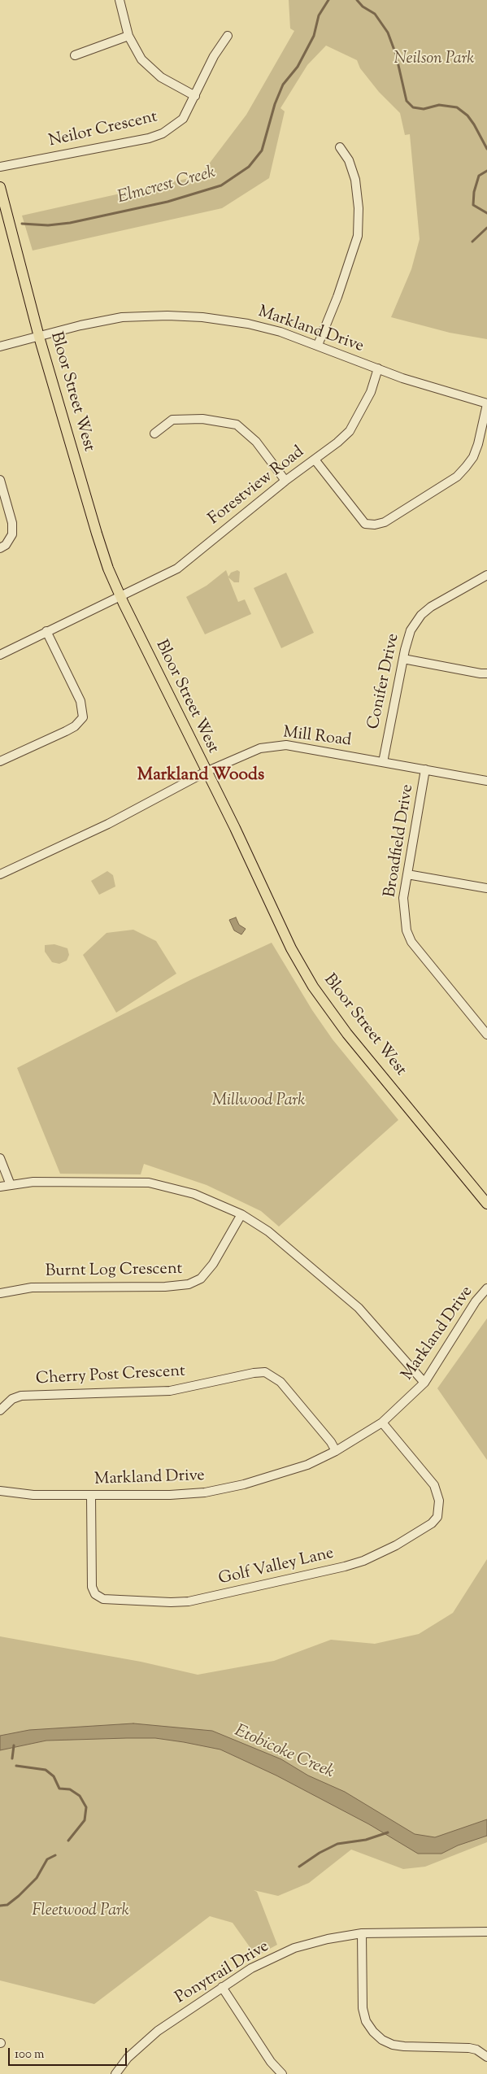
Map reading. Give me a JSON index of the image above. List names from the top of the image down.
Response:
{
  "streets": {
    "main road": ["Bloor Street West"],
    "street": [
      "Neilor Crescent",
      "Markland Drive",
      "Forestview Road",
      "Conifer Drive",
      "Mill Road",
      "Broadfield Drive",
      "Burnt Log Crescent",
      "Cherry Post Crescent",
      "Golf Valley Lane",
      "Ponytrail Drive"
    ]
  },
  "crossings": [
    ["Markland Drive", "Bloor Street West"],
    ["Markland Drive", "Forestview Road"],
    ["Markland Drive", "Cherry Post Crescent"],
    ["Markland Drive", "Golf Valley Lane"],
    ["Bloor Street West", "Forestview Road"],
    ["Bloor Street West", "Mill Road"],
    ["Conifer Drive", "Mill Road"],
    ["Mill Road", "Broadfield Drive"]
  ],
  "districts": ["Markland Woods"],
  "water": ["Elmcrest Creek", "Etobicoke Creek"],
  "parks": ["Neilson Park", "Millwood Park", "Fleetwood Park"],
  "scale_bar": "100 m"
}
